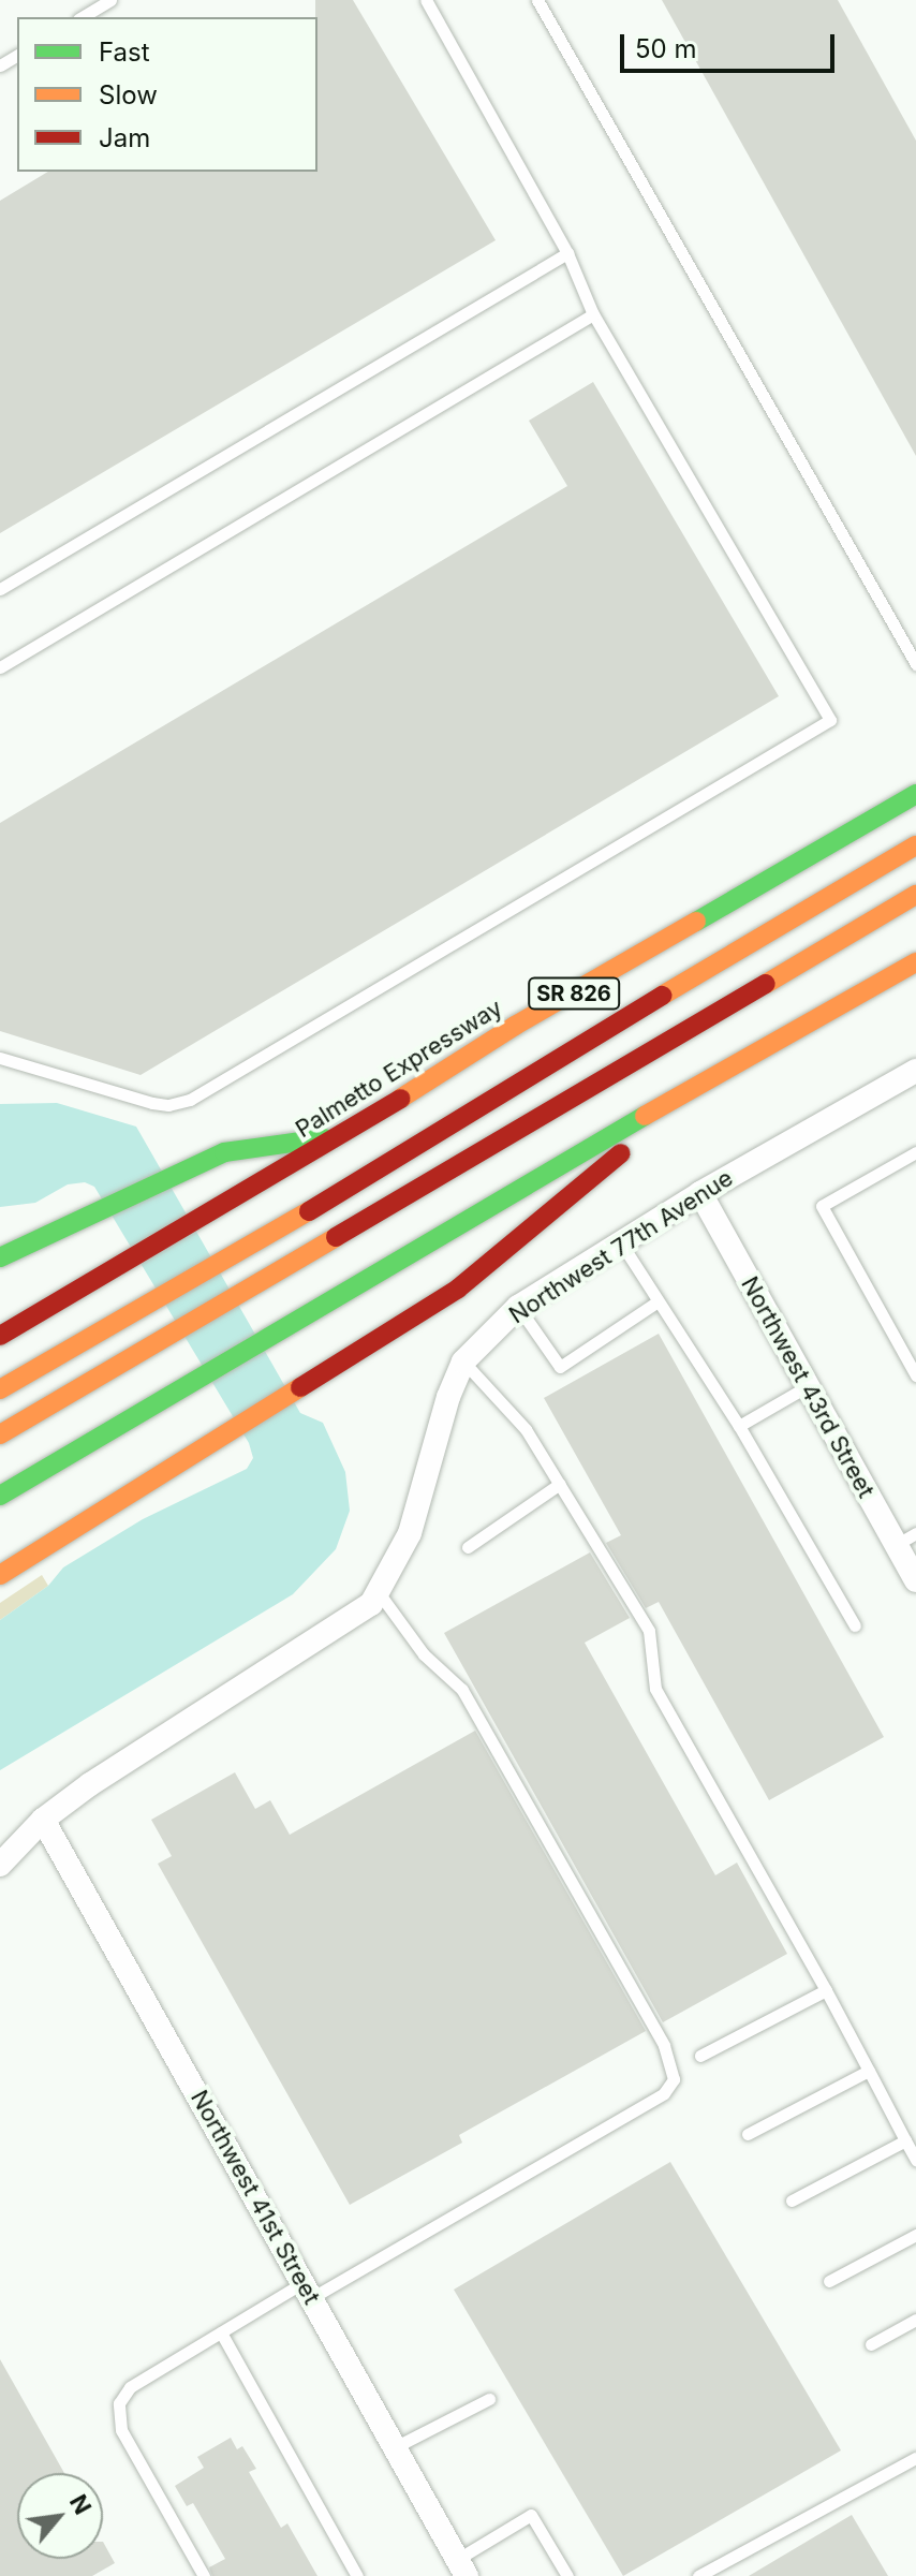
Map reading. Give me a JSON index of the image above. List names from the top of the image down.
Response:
{
  "streets": {
    "highway": ["SR 826", "Palmetto Expressway"],
    "street": ["Northwest 77th Avenue", "Northwest 43rd Street", "Northwest 41st Street"]
  },
  "crossings": [
    ["Northwest 77th Avenue", "Northwest 43rd Street"],
    ["Northwest 77th Avenue", "Northwest 41st Street"]
  ],
  "legend": ["Fast", "Slow", "Jam"],
  "scale_bar": "50 m",
  "north": "top right"
}
